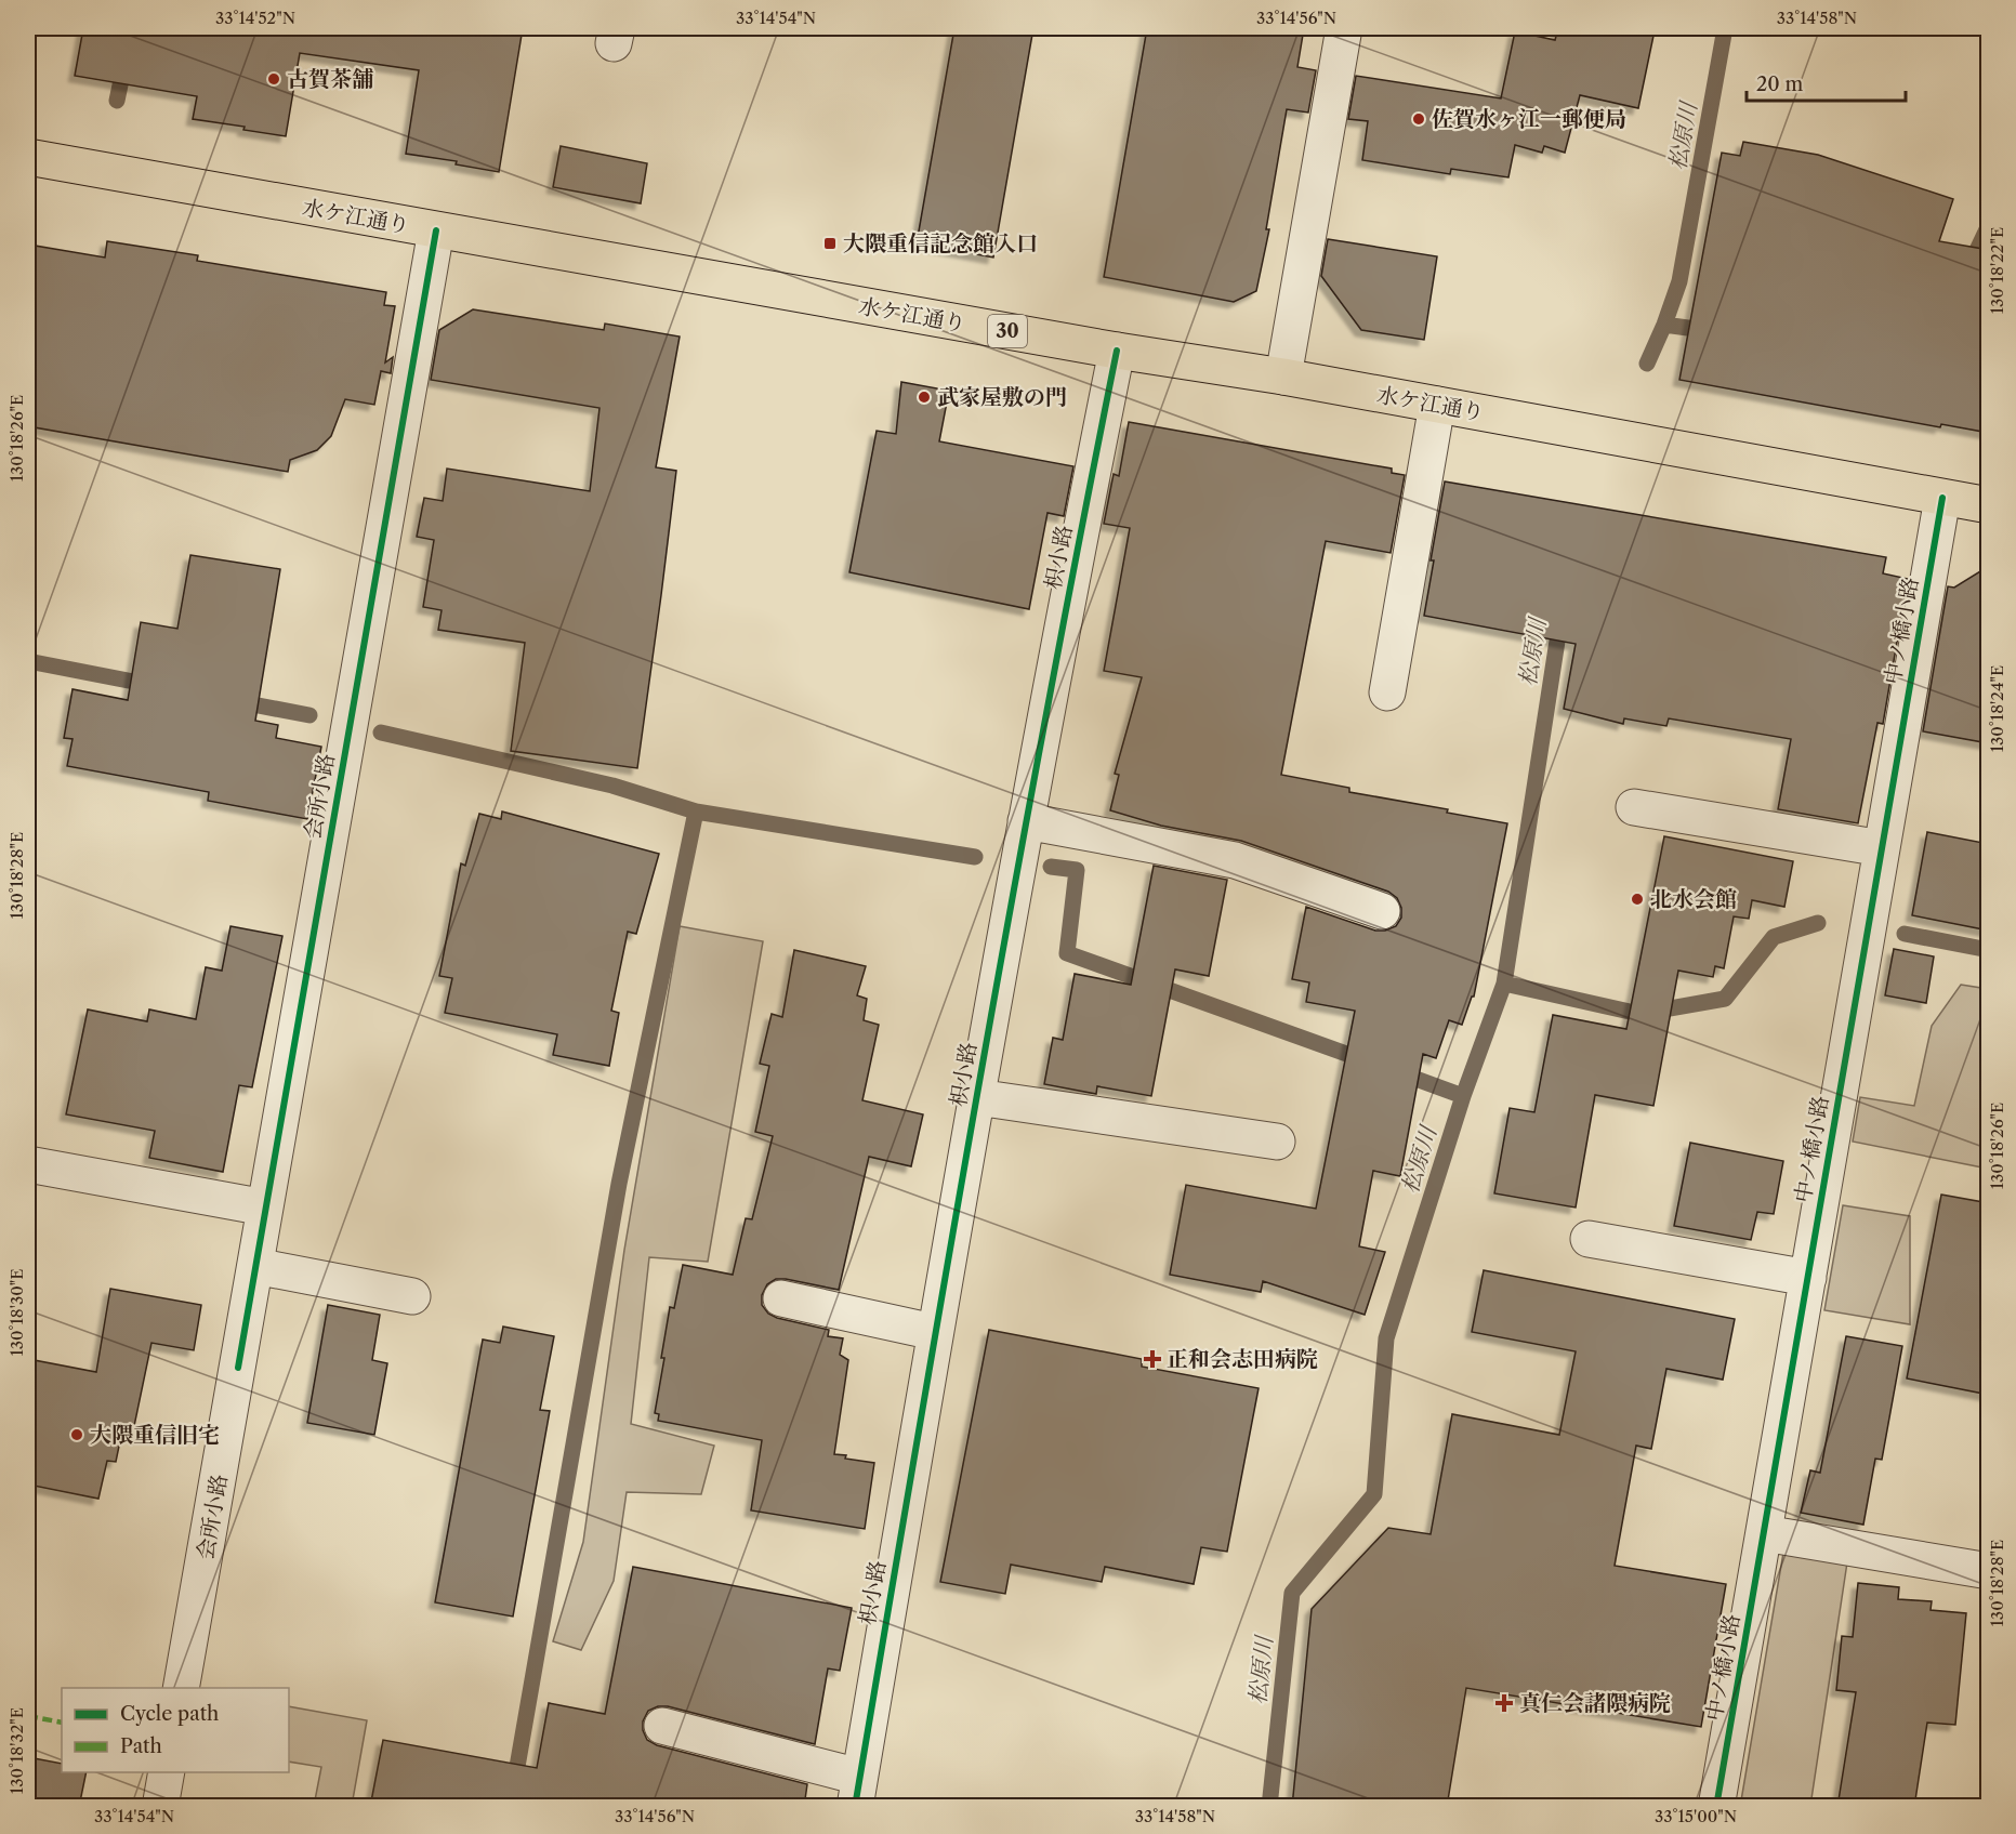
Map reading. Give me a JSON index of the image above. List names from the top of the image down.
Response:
{
  "streets": {
    "main road": ["水ケ江通り", "30"],
    "street": ["枳小路", "中ノ橋小路", "会所小路"]
  },
  "crossings": [
    ["水ケ江通り", "枳小路"],
    ["水ケ江通り", "中ノ橋小路"],
    ["水ケ江通り", "会所小路"]
  ],
  "water": ["松原川"],
  "places": {
    "other": [
      "古賀茶舗",
      "佐賀水ヶ江一郵便局",
      "武家屋敷の門",
      "北水会館",
      "大隈重信旧宅"
    ],
    "transit": ["大隈重信記念館入口"],
    "health": ["正和会志田病院", "真仁会諸隈病院"]
  },
  "legend": ["Cycle path", "Path"],
  "scale_bar": "20 m",
  "coordinates": [
    "33°14'52\"N",
    "33°14'54\"N",
    "33°14'56\"N",
    "33°14'58\"N",
    "130°18'22\"E",
    "130°18'26\"E",
    "130°18'24\"E",
    "130°18'28\"E",
    "130°18'30\"E",
    "130°18'32\"E",
    "33°15'00\"N"
  ]
}
